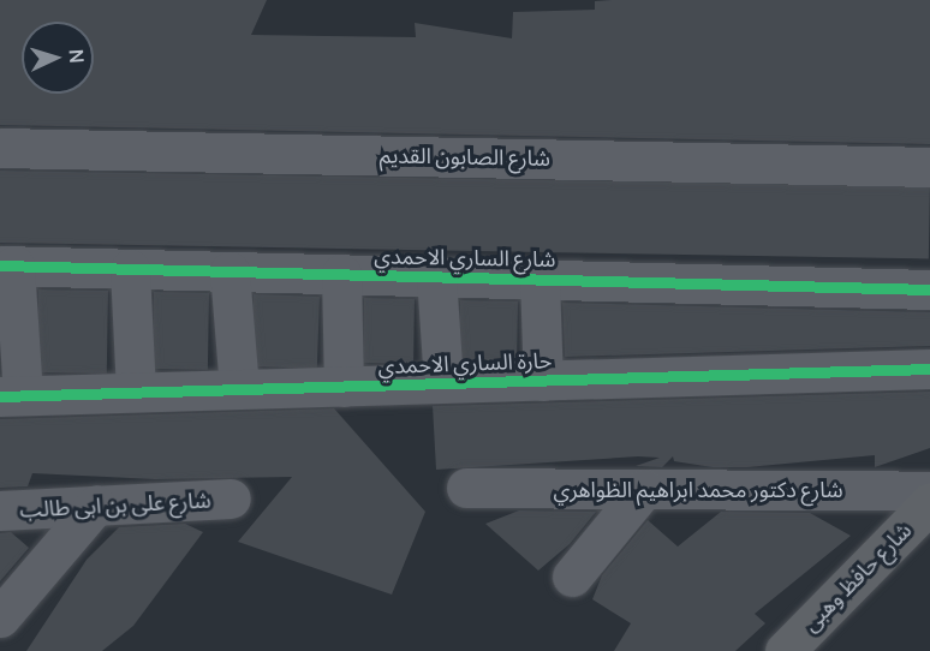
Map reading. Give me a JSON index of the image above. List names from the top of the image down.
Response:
{
  "streets": {
    "main road": ["شارع حافظ وهبى"],
    "street": [
      "شارع الصابون القديم",
      "شارع الساري الاحمدي",
      "حارة الساري الاحمدي",
      "شارع دكتور محمد ابراهيم الظواهري",
      "شارع على بن ابى طالب"
    ]
  },
  "north": "right"
}
